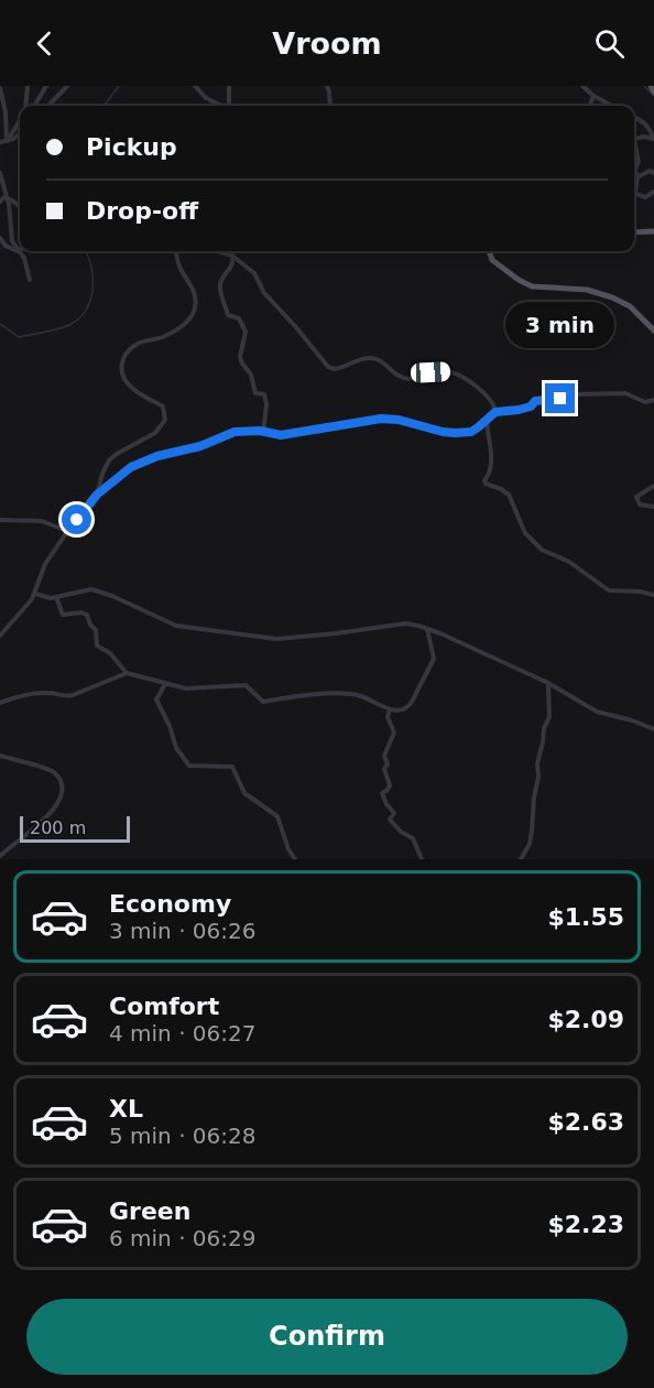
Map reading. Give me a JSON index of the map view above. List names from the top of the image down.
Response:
{
  "scale_bar": "200 m",
  "page": {
    "header": "Vroom",
    "banner": ["Pickup", "Drop-off"],
    "bubble": "3 min",
    "scale": "200 m",
    "list": [
      {
        "name": "Economy",
        "note": "3 min · 06:26",
        "value": "$1.55"
      },
      {
        "name": "Comfort",
        "note": "4 min · 06:27",
        "value": "$2.09"
      },
      {
        "name": "XL",
        "note": "5 min · 06:28",
        "value": "$2.63"
      },
      {
        "name": "Green",
        "note": "6 min · 06:29",
        "value": "$2.23"
      }
    ],
    "buttons": "Confirm"
  }
}
